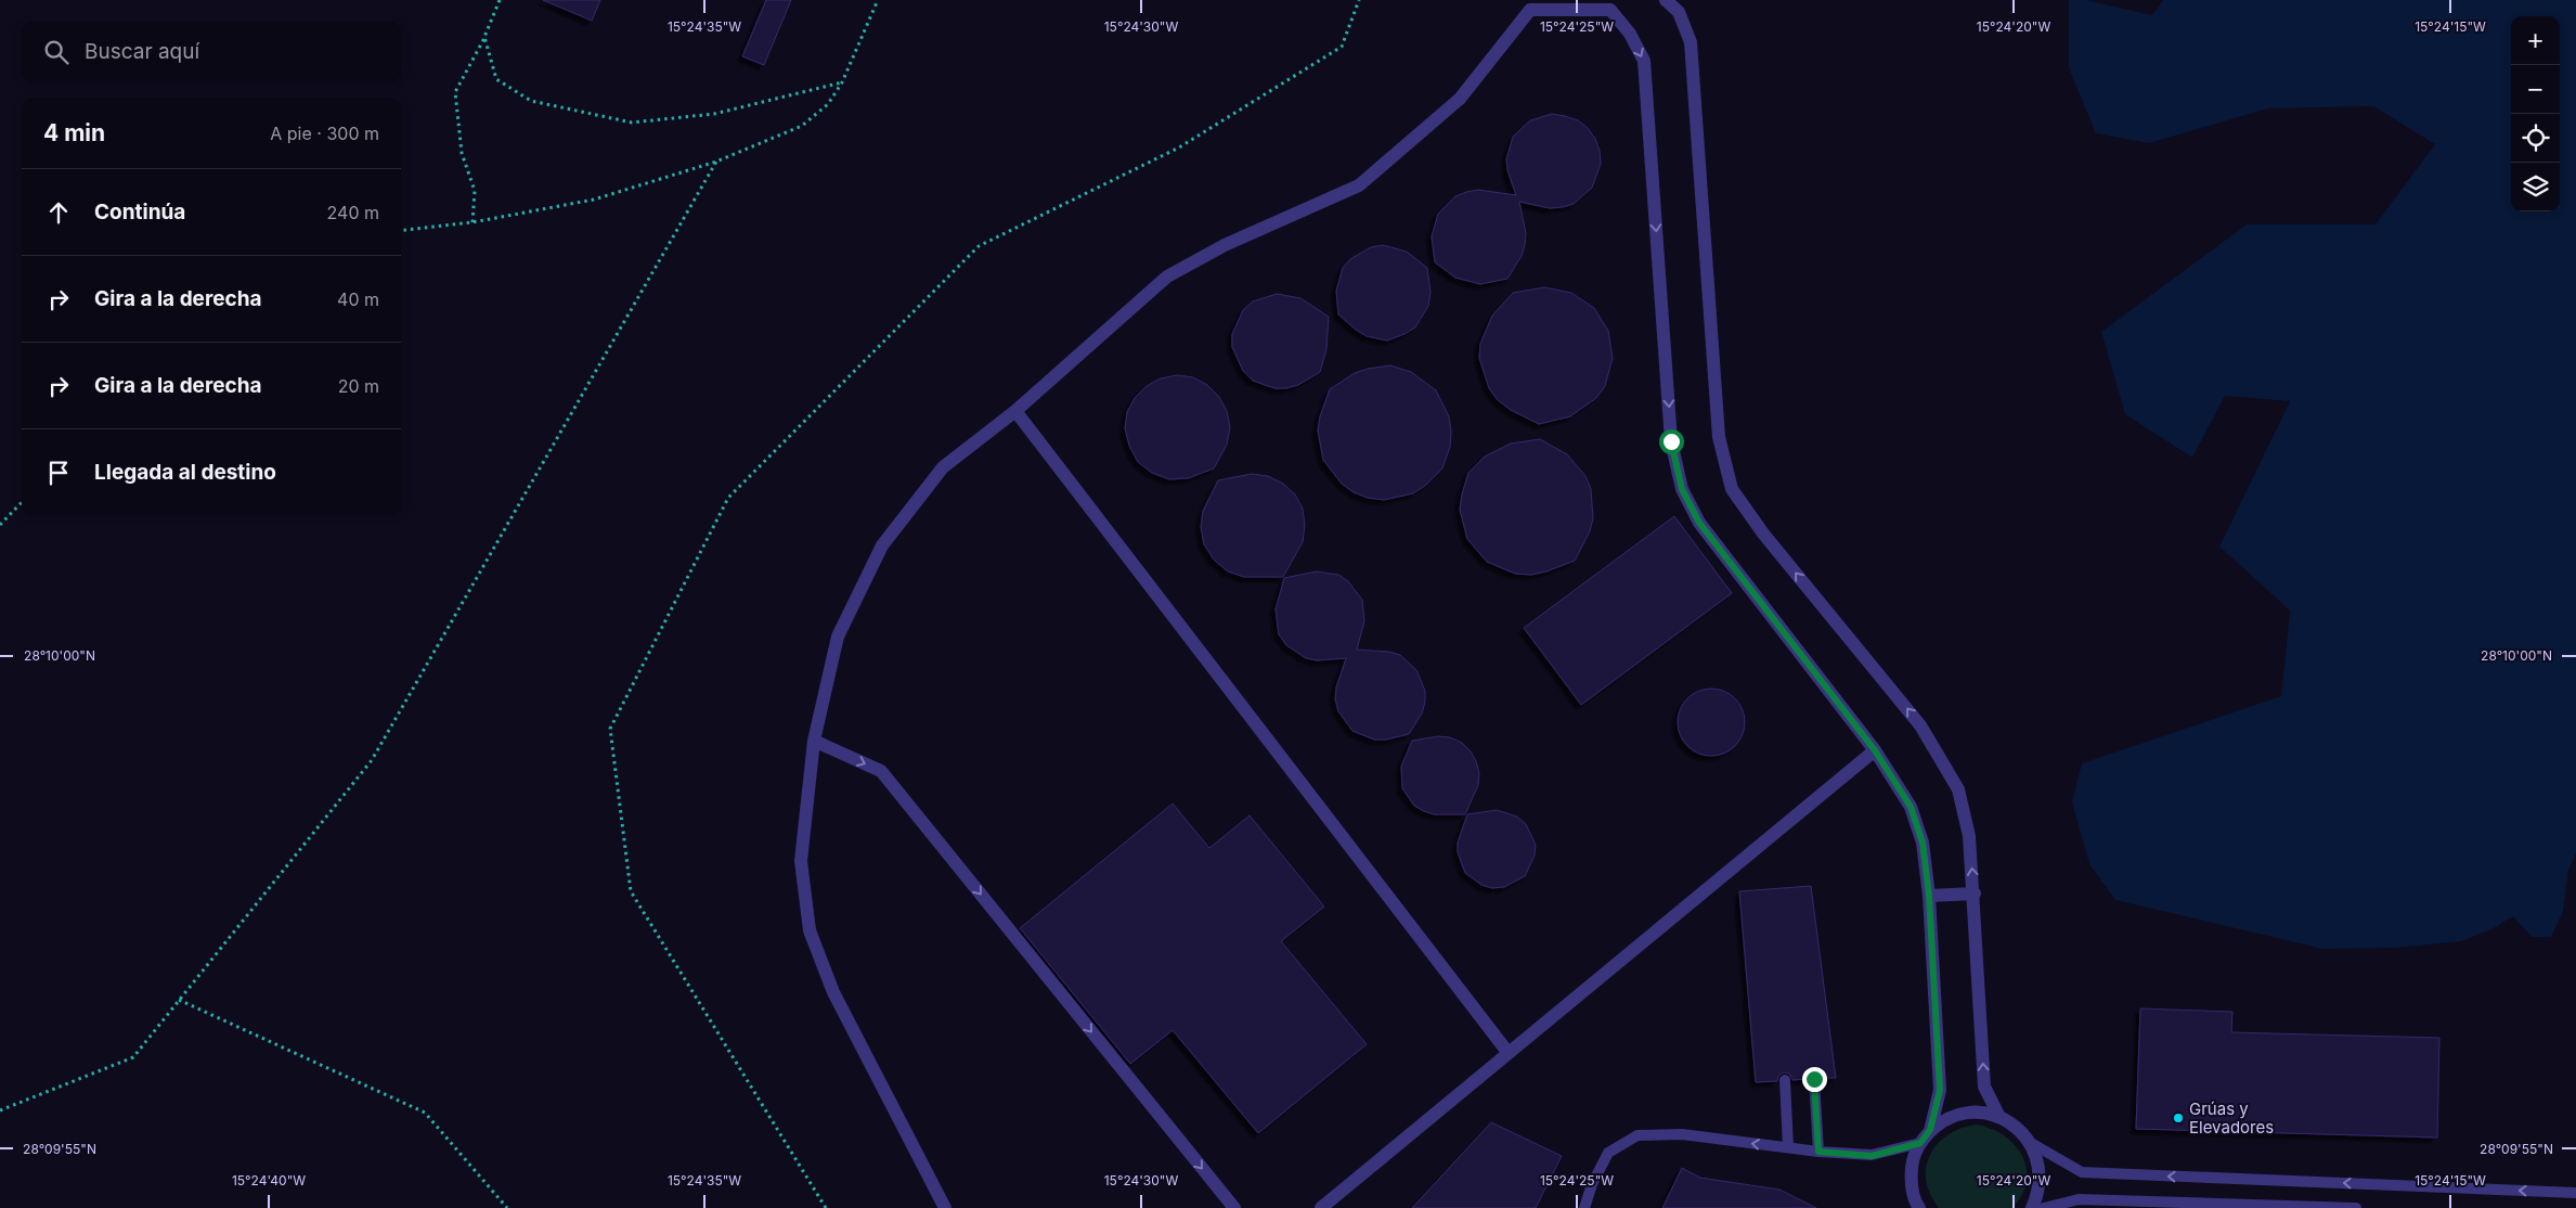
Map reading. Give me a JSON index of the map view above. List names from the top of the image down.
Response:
{
  "places": ["Grúas y Elevadores"],
  "page": {
    "map_buttons": ["+", "−"],
    "search": "Buscar aquí",
    "heading": ["4 min", "A pie · 300 m"],
    "list": [
      ["Continúa", "240 m"],
      ["Gira a la derecha", "40 m"],
      ["Gira a la derecha", "20 m"],
      "Llegada al destino"
    ]
  },
  "coordinates": [
    "15°24'35\"W",
    "15°24'30\"W",
    "15°24'25\"W",
    "15°24'20\"W",
    "15°24'15\"W",
    "28°10'00\"N",
    "28°09'55\"N",
    "15°24'40\"W"
  ]
}
